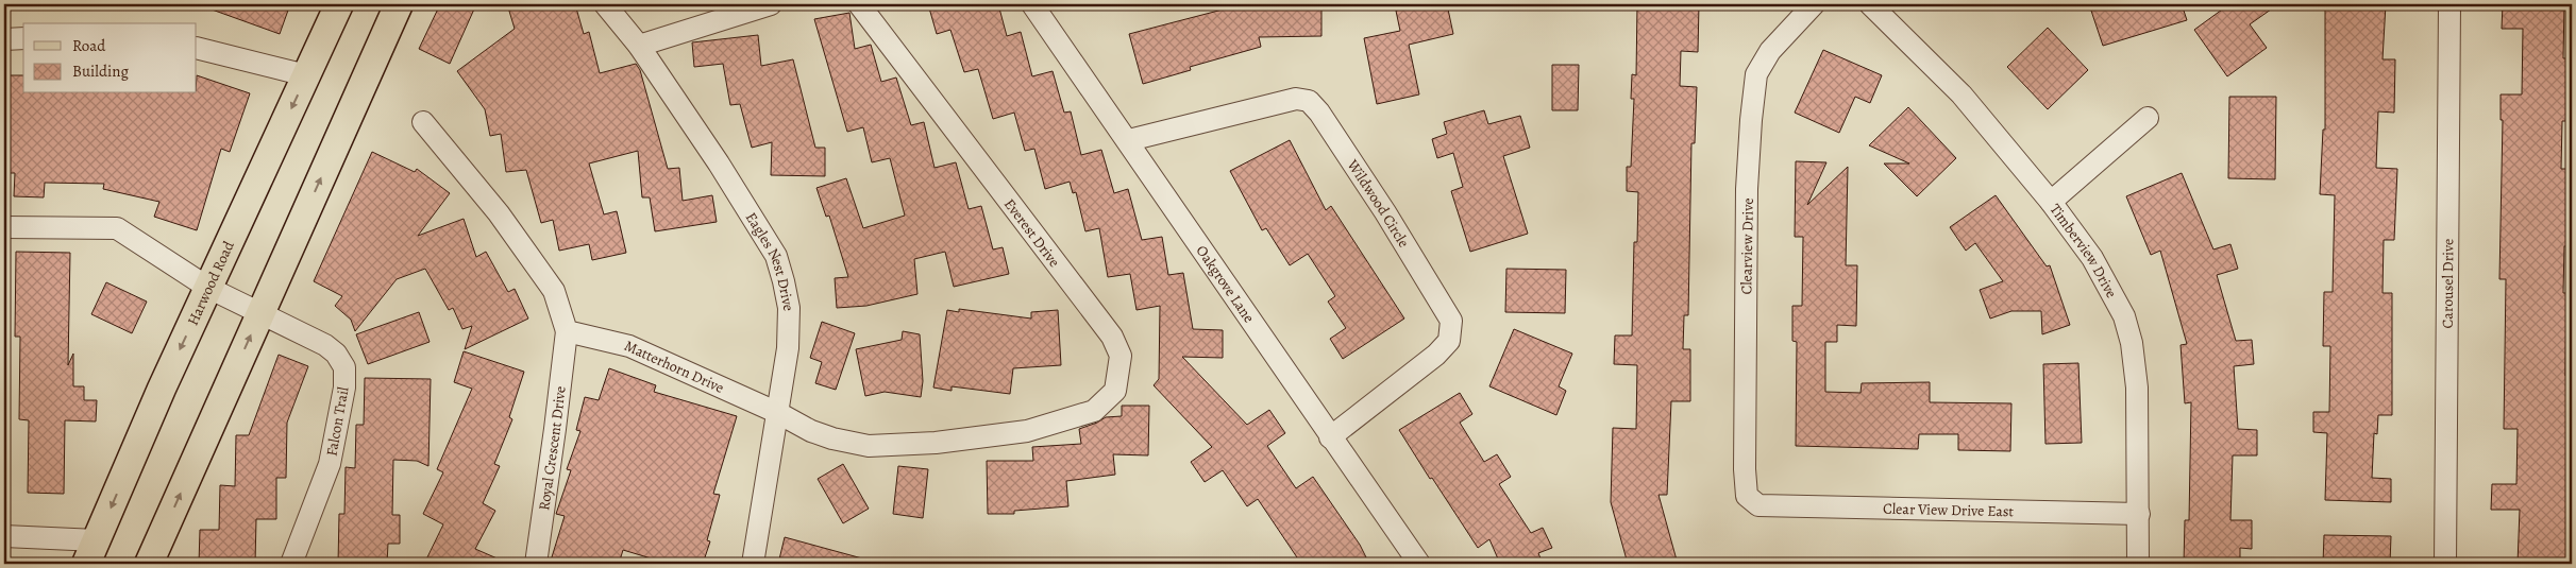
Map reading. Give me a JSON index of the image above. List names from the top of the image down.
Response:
{
  "streets": {
    "main road": ["Harwood Road"],
    "street": [
      "Wildwood Circle",
      "Everest Drive",
      "Clearview Drive",
      "Timberview Drive",
      "Eagles Nest Drive",
      "Oakgrove Lane",
      "Carousel Drive",
      "Matterhorn Drive",
      "Falcon Trail",
      "Royal Crescent Drive",
      "Clear View Drive East"
    ]
  },
  "crossings": [
    ["Wildwood Circle", "Oakgrove Lane"],
    ["Everest Drive", "Matterhorn Drive"],
    ["Clearview Drive", "Clear View Drive East"],
    ["Timberview Drive", "Clear View Drive East"],
    ["Eagles Nest Drive", "Matterhorn Drive"],
    ["Harwood Road", "Falcon Trail"],
    ["Matterhorn Drive", "Royal Crescent Drive"]
  ],
  "legend": ["Road", "Building"]
}
